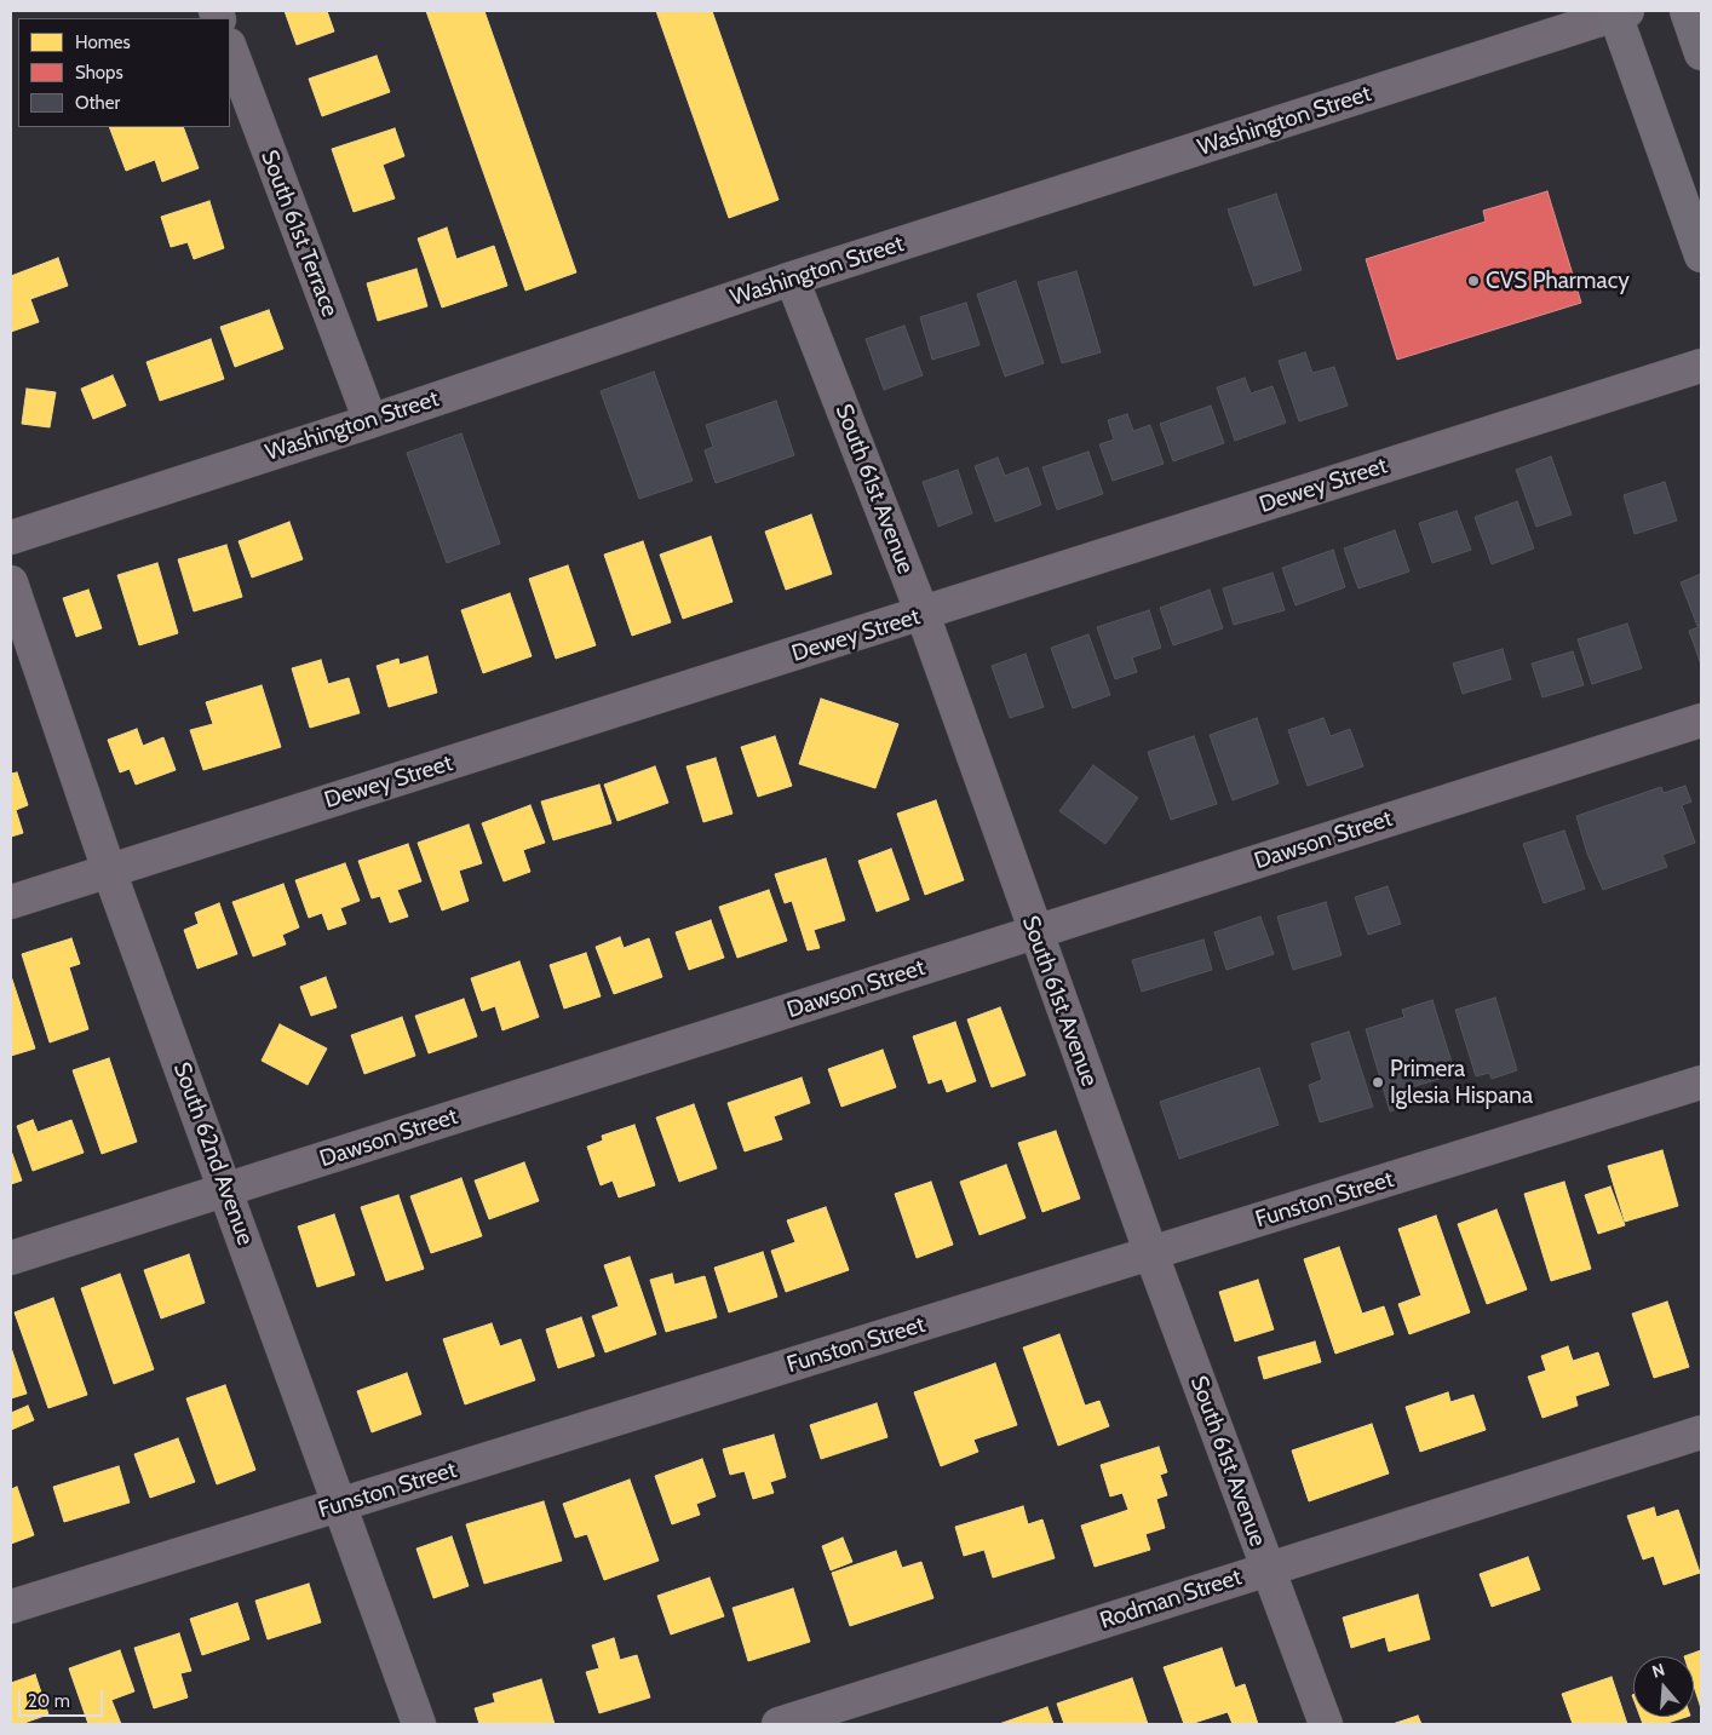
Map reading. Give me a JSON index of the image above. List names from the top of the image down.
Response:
{
  "streets": {
    "street": [
      "Washington Street",
      "South 61st Terrace",
      "Dewey Street",
      "South 61st Avenue",
      "Dawson Street",
      "South 62nd Avenue",
      "Funston Street",
      "Rodman Street"
    ]
  },
  "crossings": [
    ["Washington Street", "South 61st Terrace"],
    ["Washington Street", "South 61st Avenue"],
    ["Dewey Street", "South 61st Avenue"],
    ["Dewey Street", "South 62nd Avenue"],
    ["South 61st Avenue", "Dawson Street"],
    ["South 61st Avenue", "Funston Street"],
    ["South 61st Avenue", "Rodman Street"],
    ["Dawson Street", "South 62nd Avenue"],
    ["South 62nd Avenue", "Funston Street"]
  ],
  "places": ["CVS Pharmacy", "Primera Iglesia Hispana"],
  "legend": ["Homes", "Shops", "Other"],
  "scale_bar": "20 m",
  "north": "top"
}
